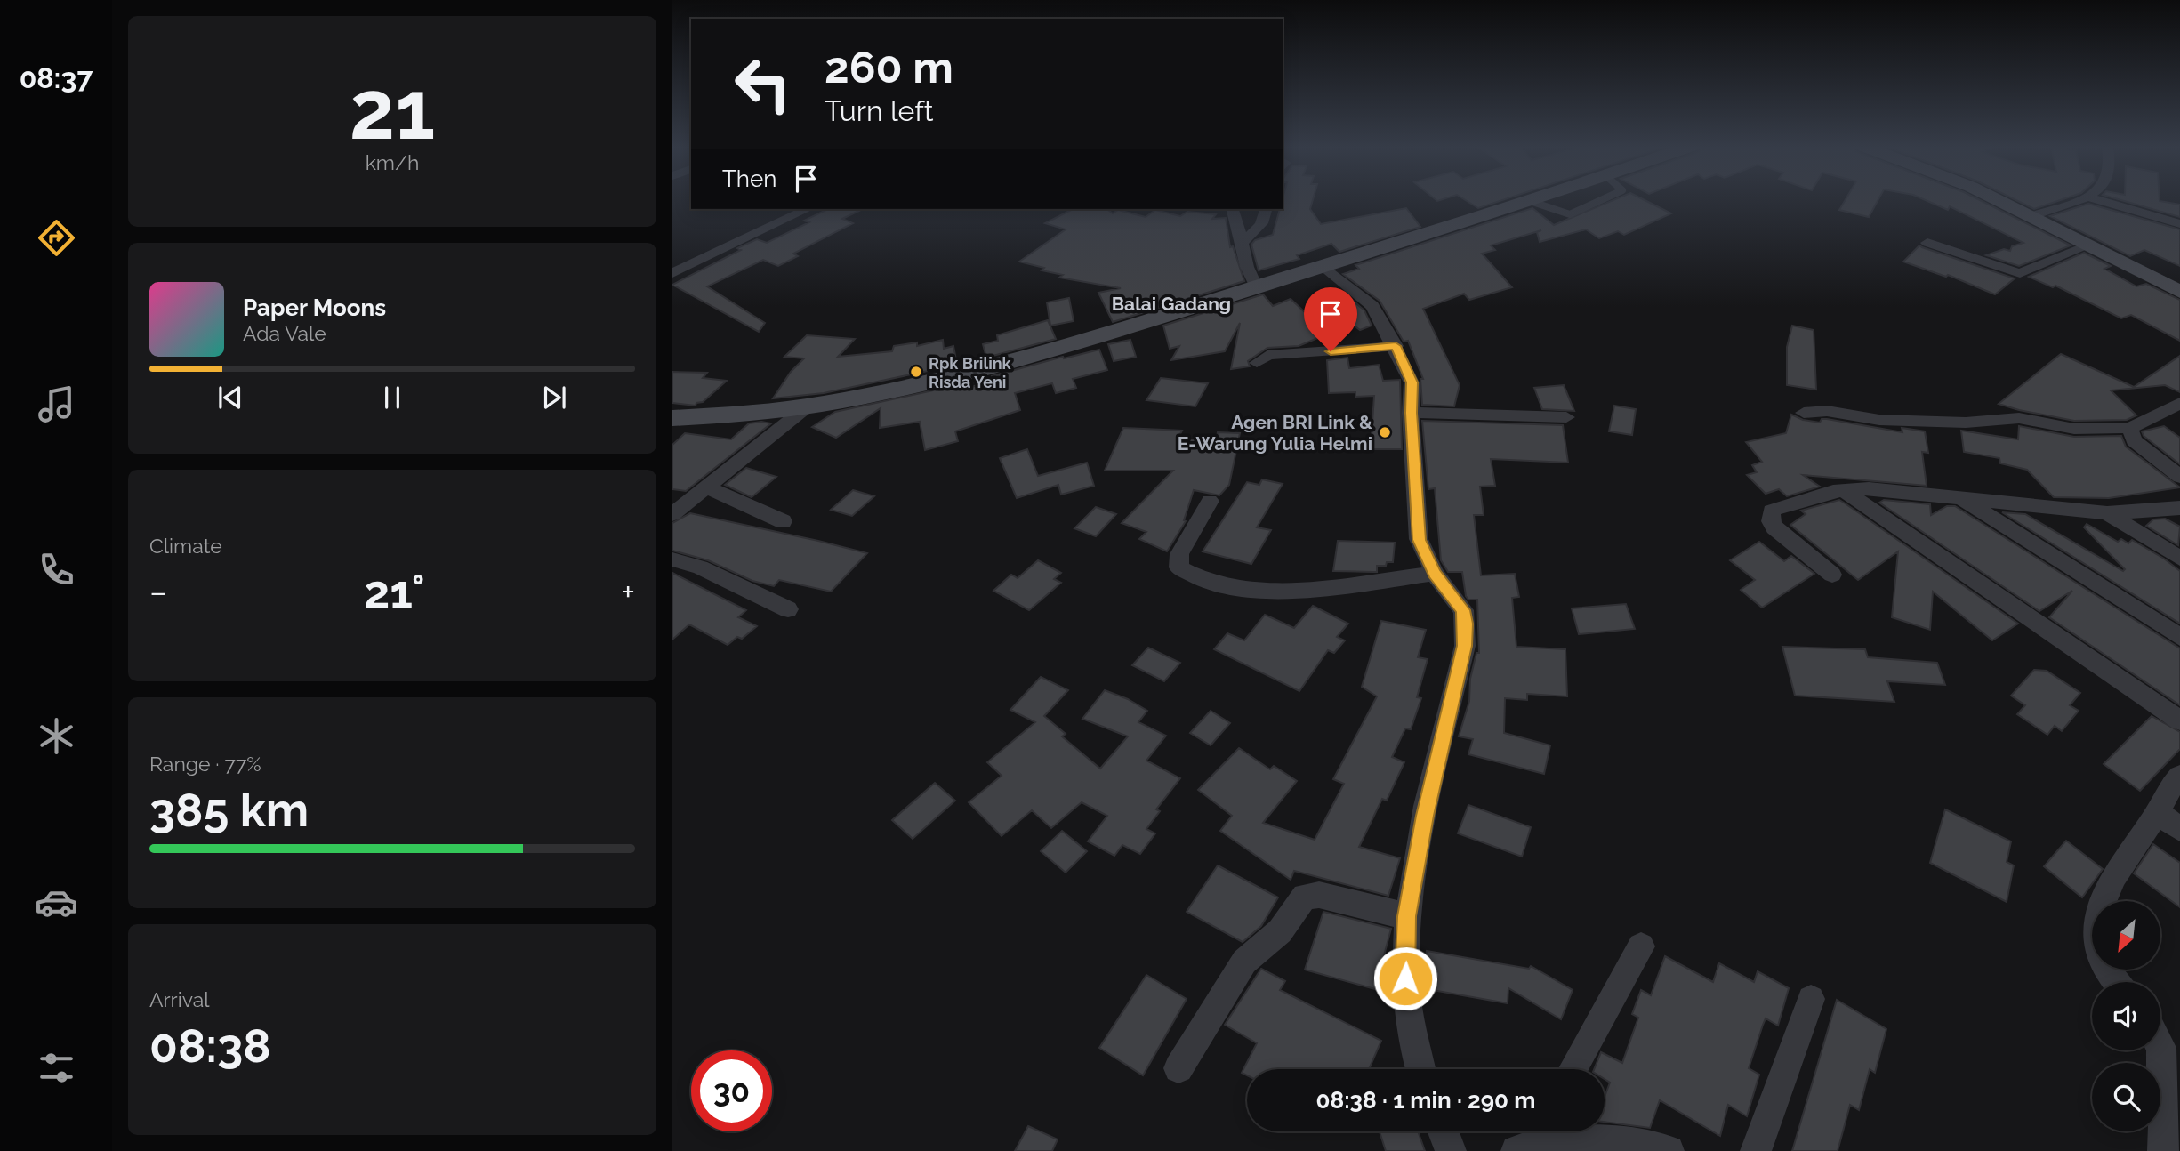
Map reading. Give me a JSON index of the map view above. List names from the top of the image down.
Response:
{
  "districts": ["Balai Gadang"],
  "places": ["Rpk Brilink Risda Yeni", "Agen BRI Link & E-Warung Yulia Helmi"],
  "north": "bottom left",
  "page": {
    "tabs": "08:37",
    "tile": [
      ["21", "km/h"],
      "Climate",
      ["Range · 77%", "385 km"],
      ["Arrival", "08:38"]
    ],
    "turn": ["260 m", "Turn left"],
    "then": "Then",
    "song": ["Paper Moons", "Ada Vale"],
    "heat": ["−", "21°", "+"],
    "limit": "30",
    "trip": "08:38 · 1 min · 290 m"
  }
}
